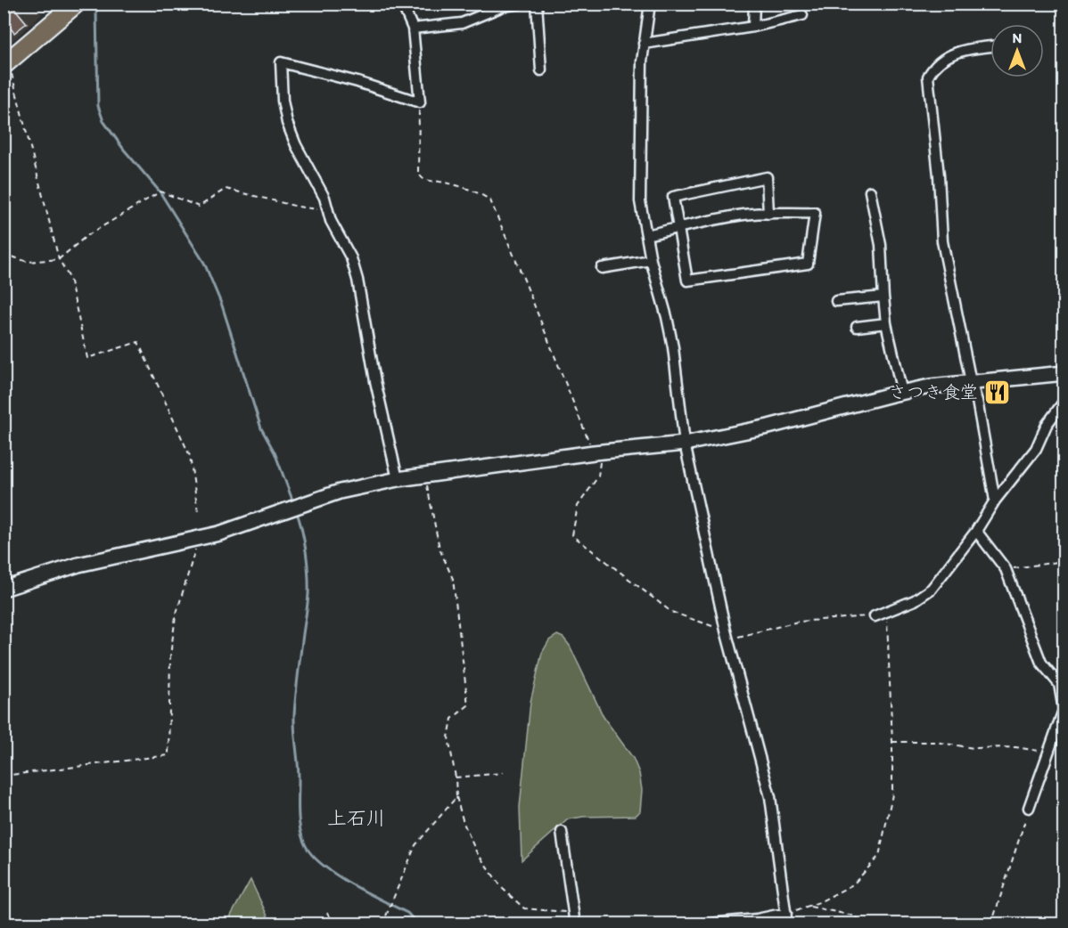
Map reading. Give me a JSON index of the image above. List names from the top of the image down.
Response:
{
  "districts": ["上石川"],
  "places": {
    "restaurant": ["さつき食堂"]
  },
  "north": "top"
}
